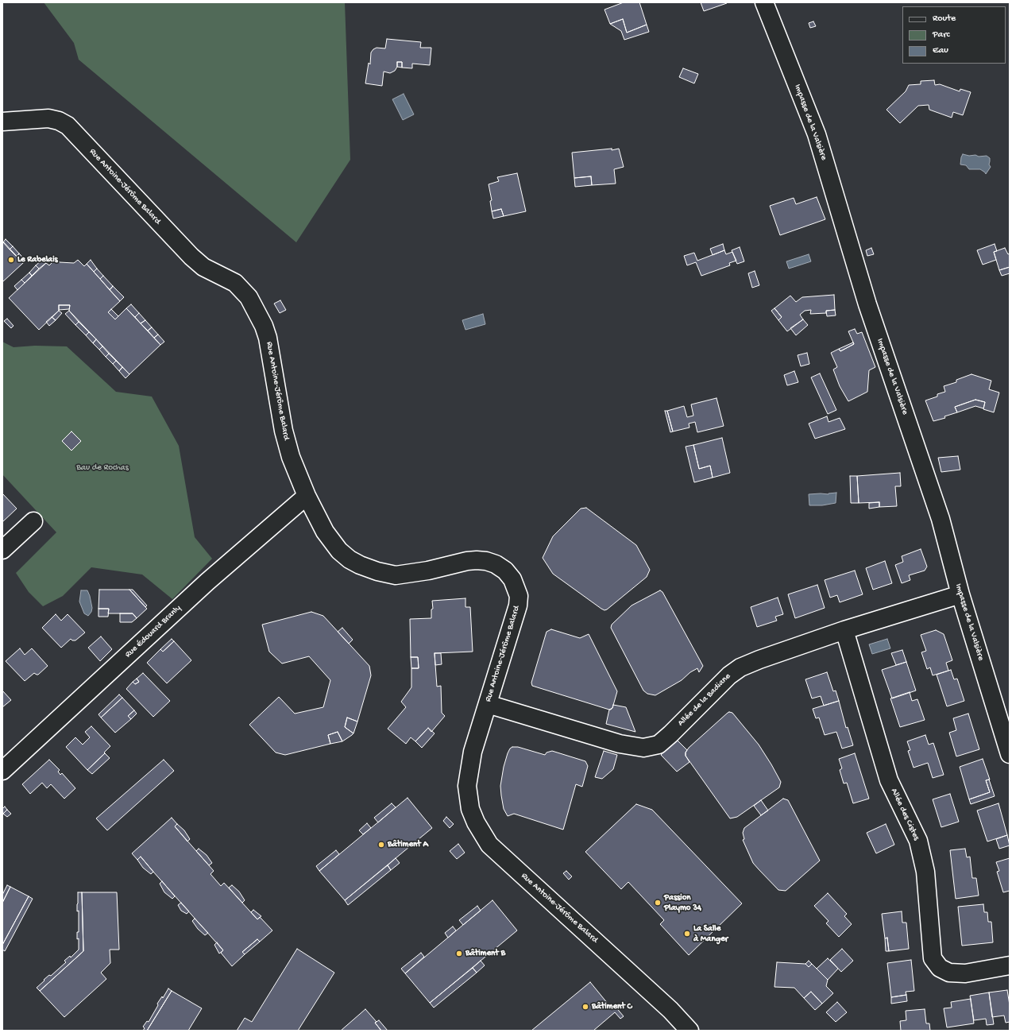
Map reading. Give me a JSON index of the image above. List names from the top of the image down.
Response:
{
  "streets": {
    "street": [
      "Impasse de la Valsière",
      "Rue Antoine-Jérôme Balard",
      "Rue Édouard Branly",
      "Allée de la Badiane",
      "Allée des Cistes"
    ]
  },
  "crossings": [
    ["Impasse de la Valsière", "Allée de la Badiane"],
    ["Rue Antoine-Jérôme Balard", "Rue Édouard Branly"],
    ["Rue Antoine-Jérôme Balard", "Allée de la Badiane"],
    ["Allée de la Badiane", "Allée des Cistes"]
  ],
  "parks": ["Bau de Rochas"],
  "places": [
    "Le Rabelais",
    "Bâtiment A",
    "Passion Playmo 34",
    "La Salle à Manger",
    "Bâtiment B",
    "Bâtiment C"
  ],
  "legend": ["Route", "Parc", "Eau"]
}
